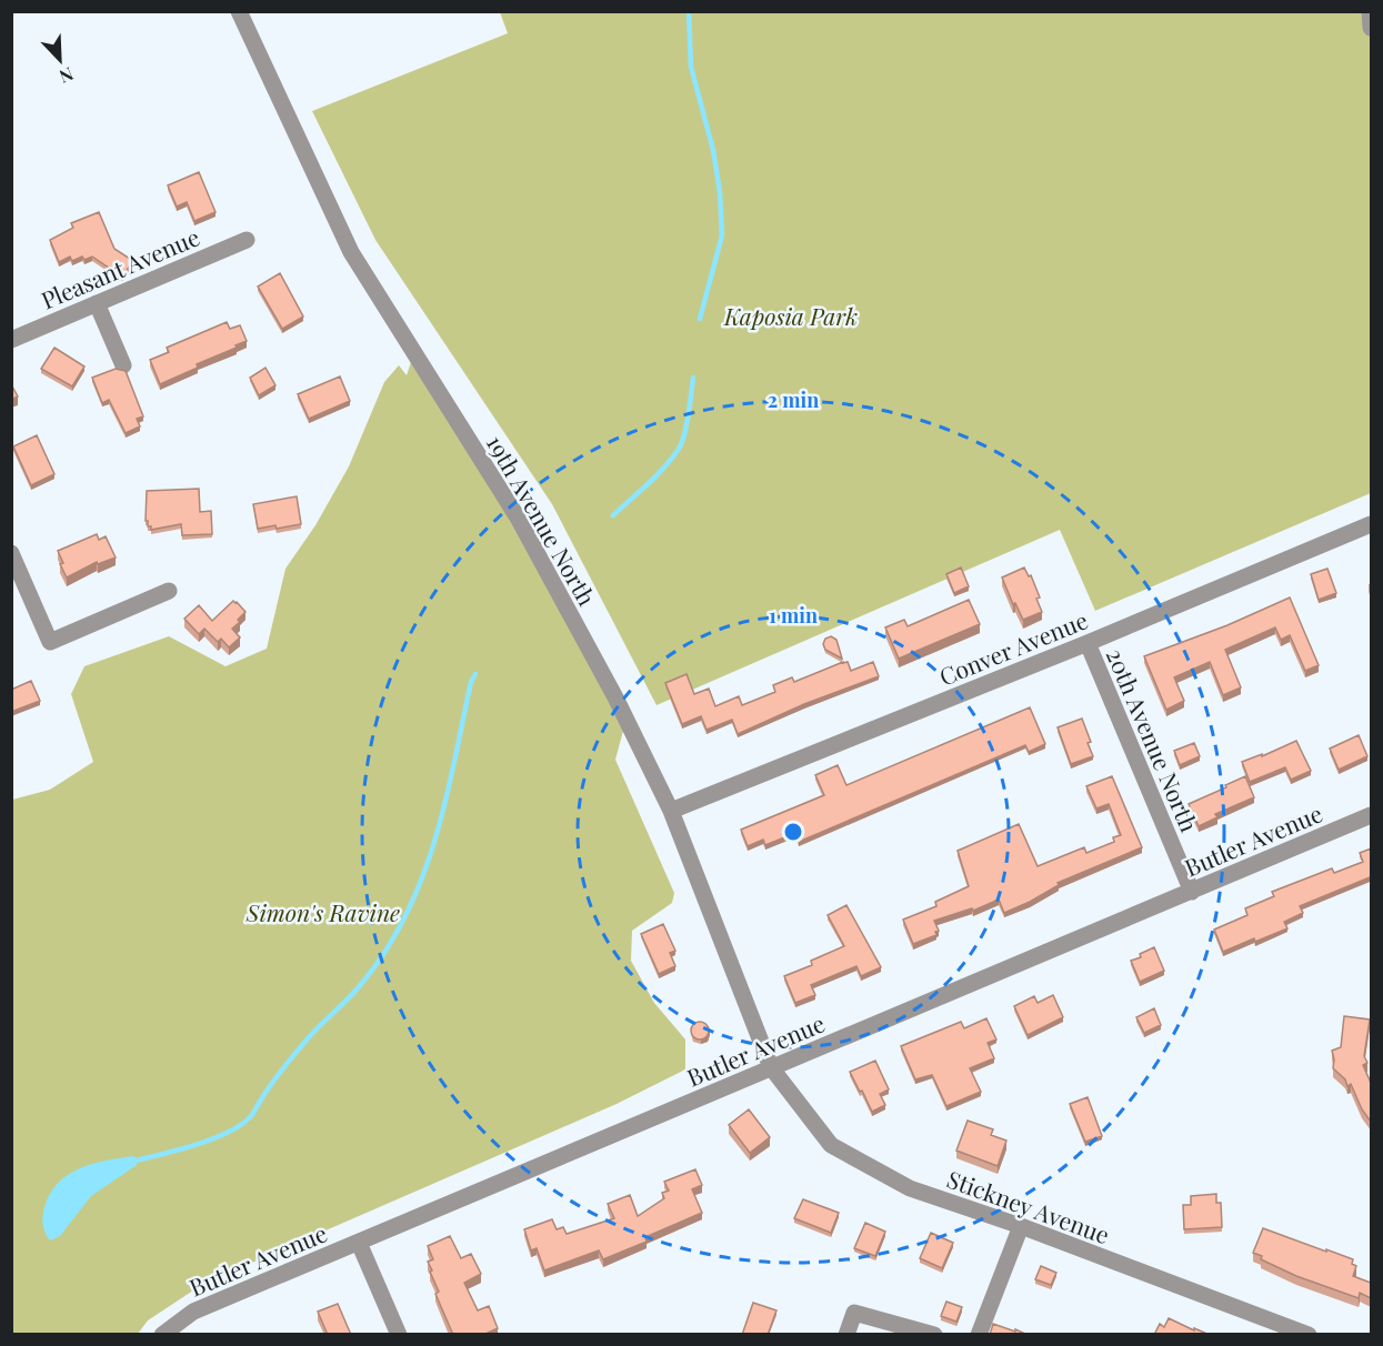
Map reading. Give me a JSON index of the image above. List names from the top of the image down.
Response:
{
  "streets": {
    "street": [
      "Pleasant Avenue",
      "19th Avenue North",
      "Conver Avenue",
      "20th Avenue North",
      "Butler Avenue",
      "Stickney Avenue"
    ]
  },
  "crossings": [
    ["19th Avenue North", "Conver Avenue"],
    ["19th Avenue North", "Butler Avenue"],
    ["19th Avenue North", "Stickney Avenue"],
    ["Conver Avenue", "20th Avenue North"],
    ["20th Avenue North", "Butler Avenue"],
    ["Butler Avenue", "Stickney Avenue"]
  ],
  "parks": ["Kaposia Park", "Simon's Ravine"],
  "north": "bottom right",
  "rings": ["2 min", "1 min"]
}
